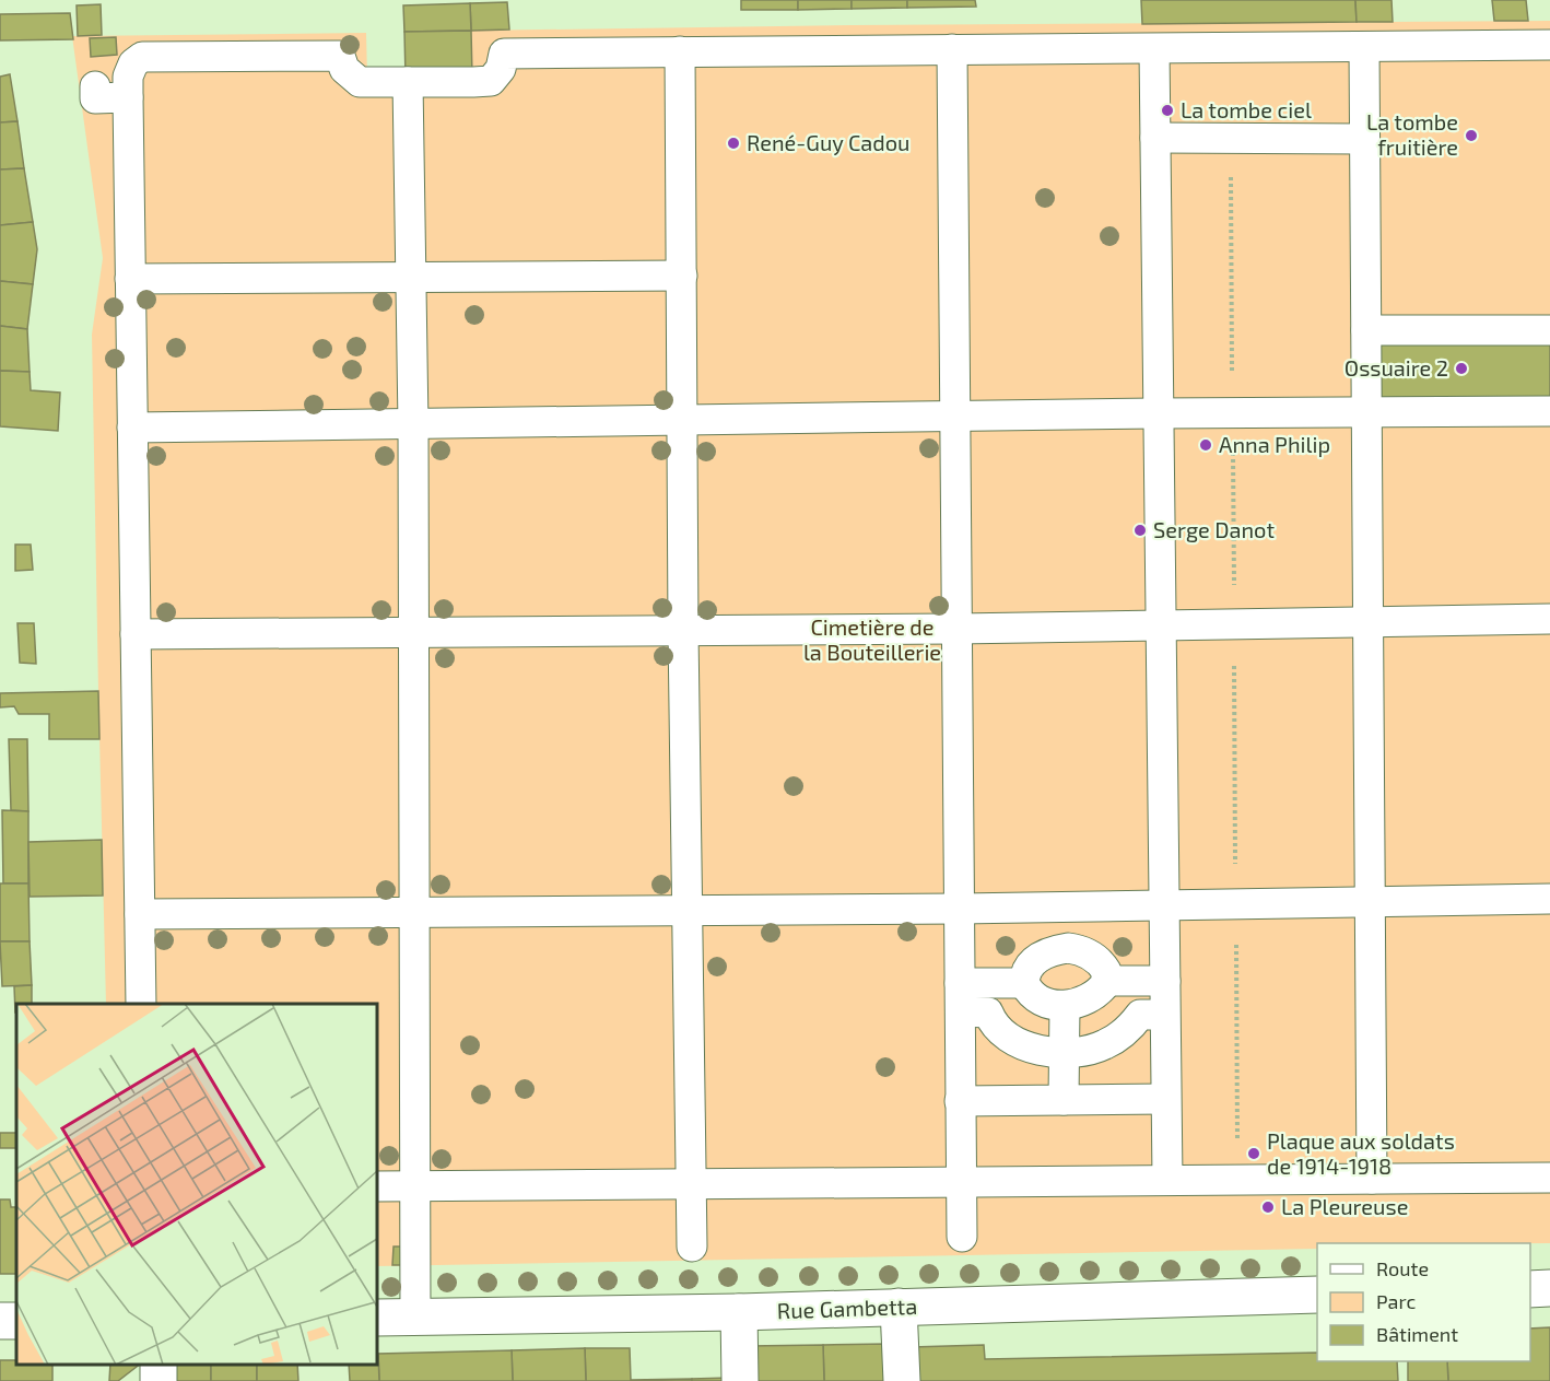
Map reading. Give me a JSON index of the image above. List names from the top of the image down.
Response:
{
  "streets": {
    "street": ["Rue Gambetta"]
  },
  "parks": ["Cimetière de la Bouteillerie"],
  "places": [
    "La tombe ciel",
    "La tombe fruitière",
    "René-Guy Cadou",
    "Ossuaire 2",
    "Anna Philip",
    "Serge Danot",
    "Plaque aux soldats de 1914-1918",
    "La Pleureuse"
  ],
  "legend": ["Route", "Parc", "Bâtiment"]
}
